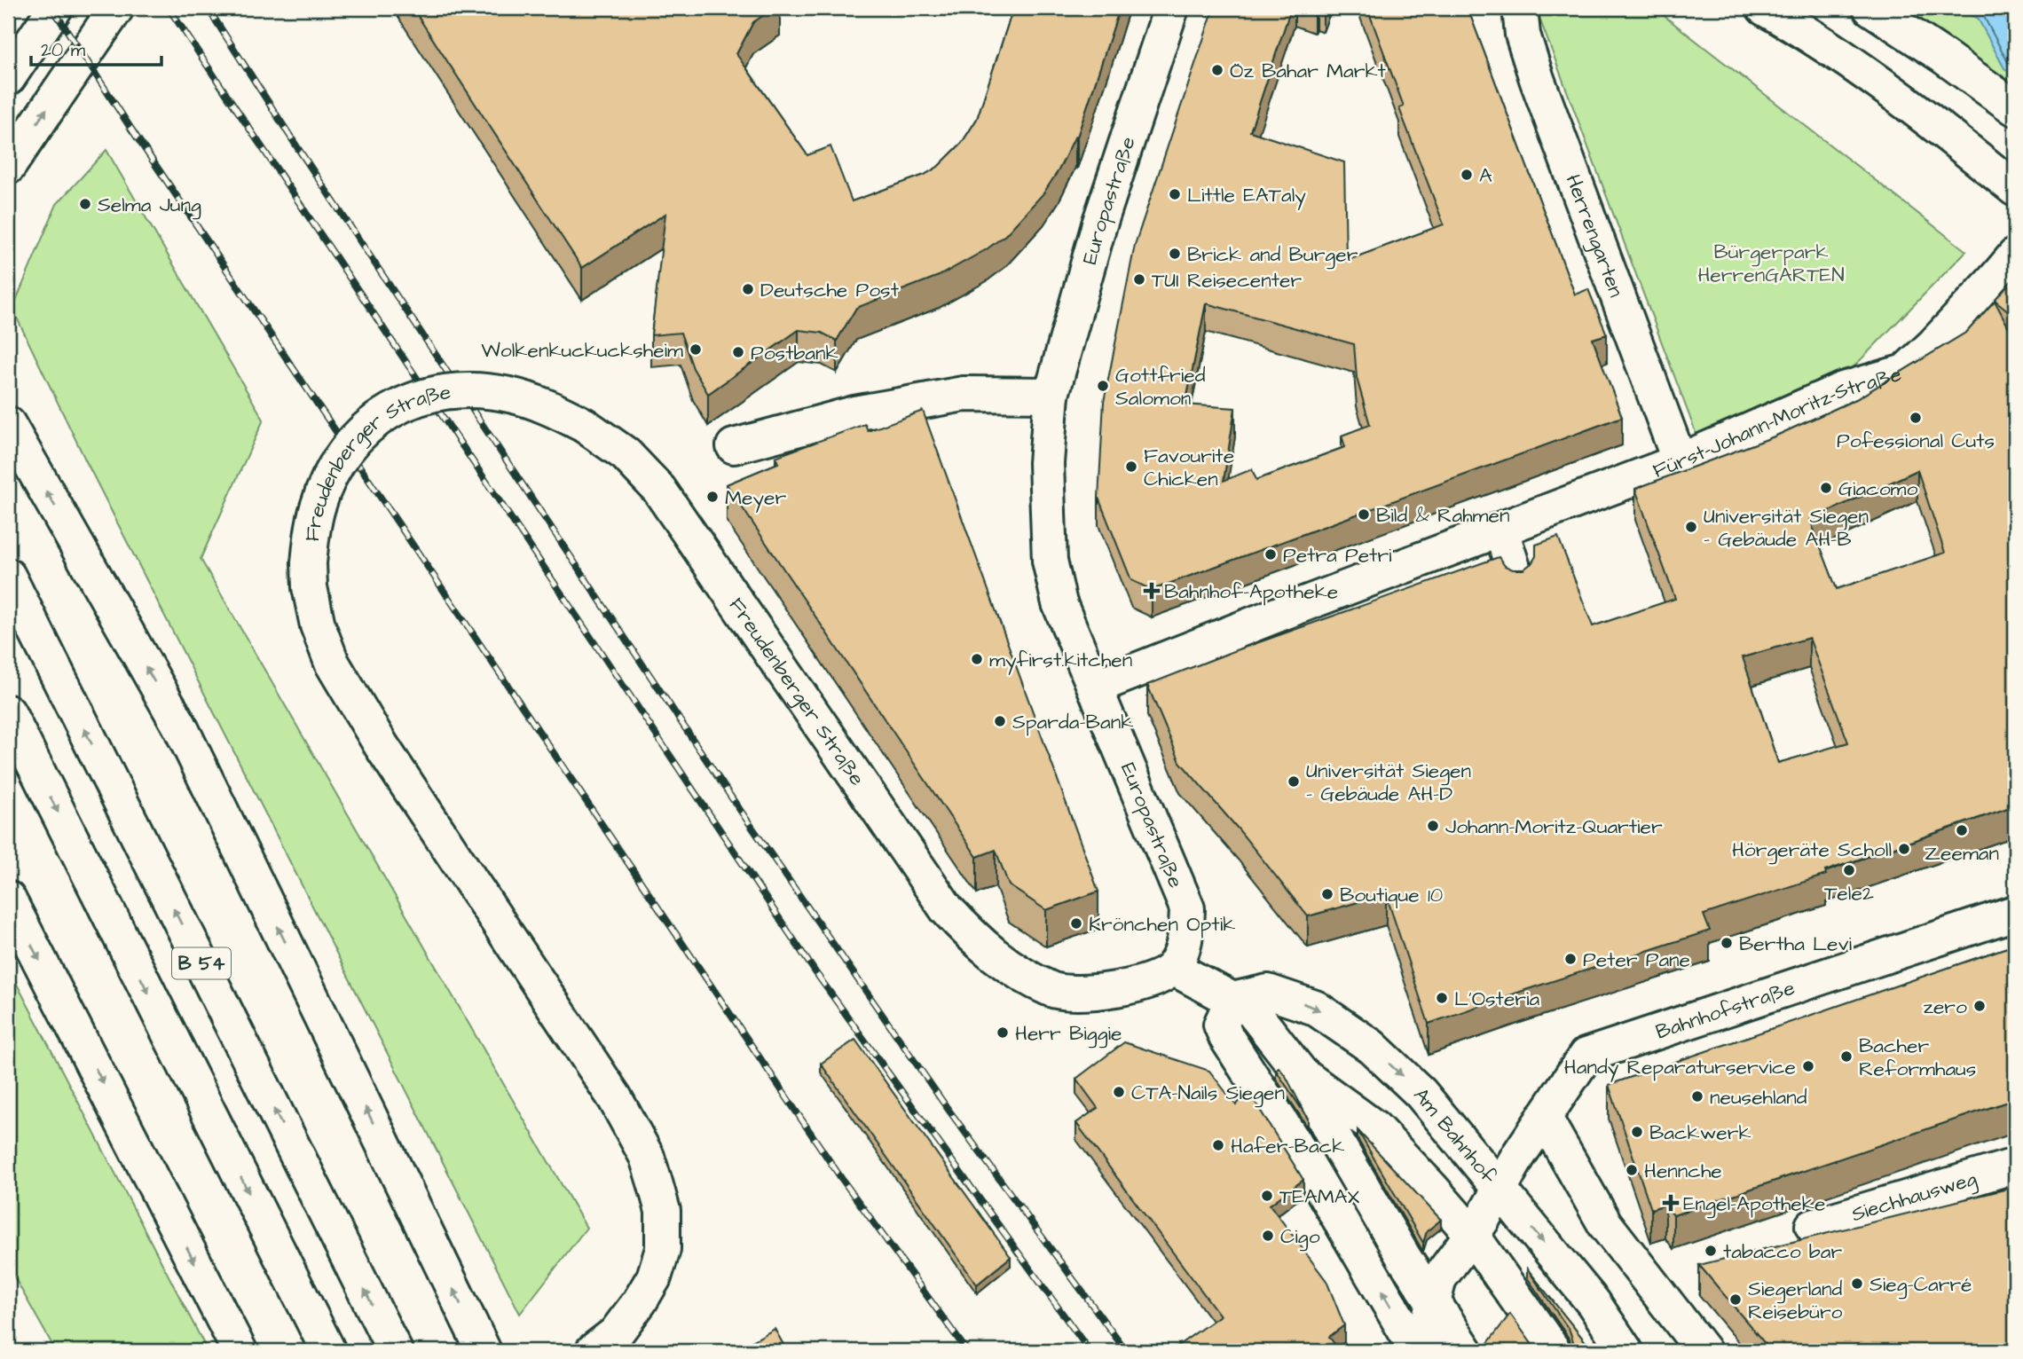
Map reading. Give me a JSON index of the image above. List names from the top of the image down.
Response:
{
  "streets": {
    "main road": [
      "Europastraße",
      "Herrengarten",
      "Fürst-Johann-Moritz-Straße",
      "Freudenberger Straße",
      "B 54",
      "Bahnhofstraße",
      "Am Bahnhof",
      "Siechhausweg"
    ]
  },
  "crossings": [
    ["Europastraße", "Fürst-Johann-Moritz-Straße"],
    ["Europastraße", "Freudenberger Straße"],
    ["Herrengarten", "Fürst-Johann-Moritz-Straße"],
    ["Bahnhofstraße", "Am Bahnhof"]
  ],
  "parks": ["Bürgerpark HerrenGARTEN"],
  "places": {
    "other": [
      "Öz Bahar Markt",
      "A",
      "Little EATaly",
      "Selma Jung",
      "Brick and Burger",
      "TUI Reisecenter",
      "Deutsche Post",
      "Wolkenkuckucksheim",
      "Postbank",
      "Gottfried Salomon",
      "Pofessional Cuts",
      "Favourite Chicken",
      "Giacomo",
      "Meyer",
      "Bild & Rahmen",
      "Universität Siegen – Gebäude AH-B",
      "Petra Petri",
      "myfirst.kitchen",
      "Sparda-Bank",
      "Universität Siegen – Gebäude AH-D",
      "Johann-Moritz-Quartier",
      "Zeeman",
      "Hörgeräte Scholl",
      "Tele2",
      "Boutique 10",
      "Krönchen Optik",
      "Bertha Levi",
      "Peter Pane",
      "L'Osteria",
      "zero",
      "Herr Biggie",
      "Bacher Reformhaus",
      "Handy Reparaturservice",
      "CTA-Nails Siegen",
      "neusehland",
      "Backwerk",
      "Hafer-Back",
      "Hennche",
      "TEAMAX",
      "Cigo",
      "tabacco bar",
      "Sieg-Carré",
      "Siegerland Reisebüro"
    ],
    "health": ["Bahnhof-Apotheke", "Engel-Apotheke"]
  },
  "scale_bar": "20 m"
}
